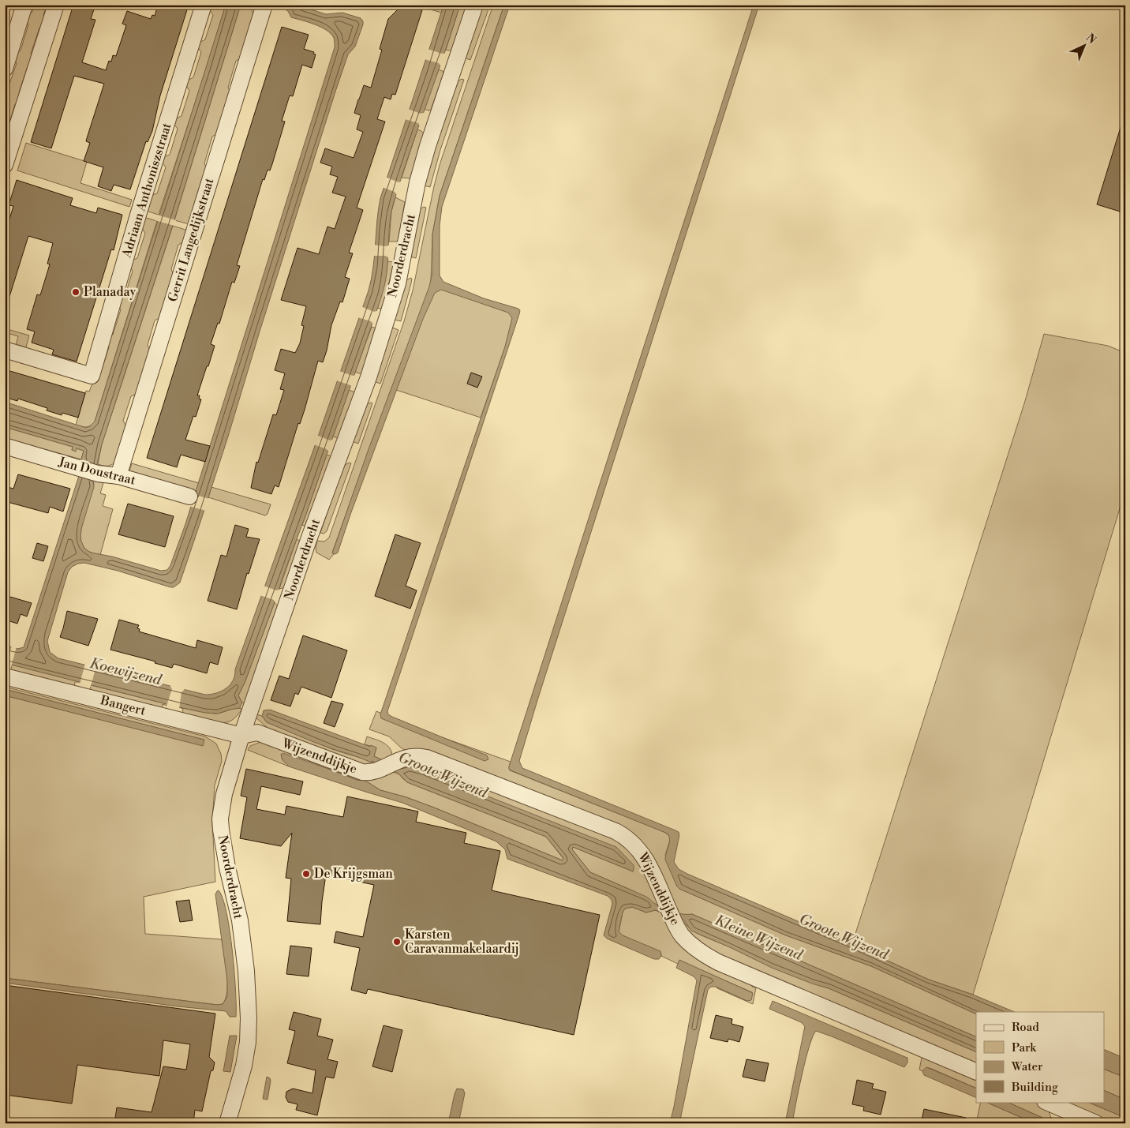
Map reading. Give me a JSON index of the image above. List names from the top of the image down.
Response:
{
  "streets": {
    "street": [
      "Adriaan Anthoniszstraat",
      "Gerrit Langedijkstraat",
      "Noorderdracht",
      "Jan Doustraat",
      "Bangert",
      "Wijzenddijkje"
    ]
  },
  "crossings": [
    ["Gerrit Langedijkstraat", "Jan Doustraat"],
    ["Noorderdracht", "Bangert"],
    ["Noorderdracht", "Wijzenddijkje"],
    ["Bangert", "Wijzenddijkje"]
  ],
  "water": ["Koewijzend", "Groote Wijzend", "Kleine Wijzend"],
  "places": ["Planaday", "De Krijgsman", "Karsten Caravanmakelaardij"],
  "legend": [
    "Road",
    "Park",
    "Water",
    "Building"
  ],
  "north": "top right"
}
